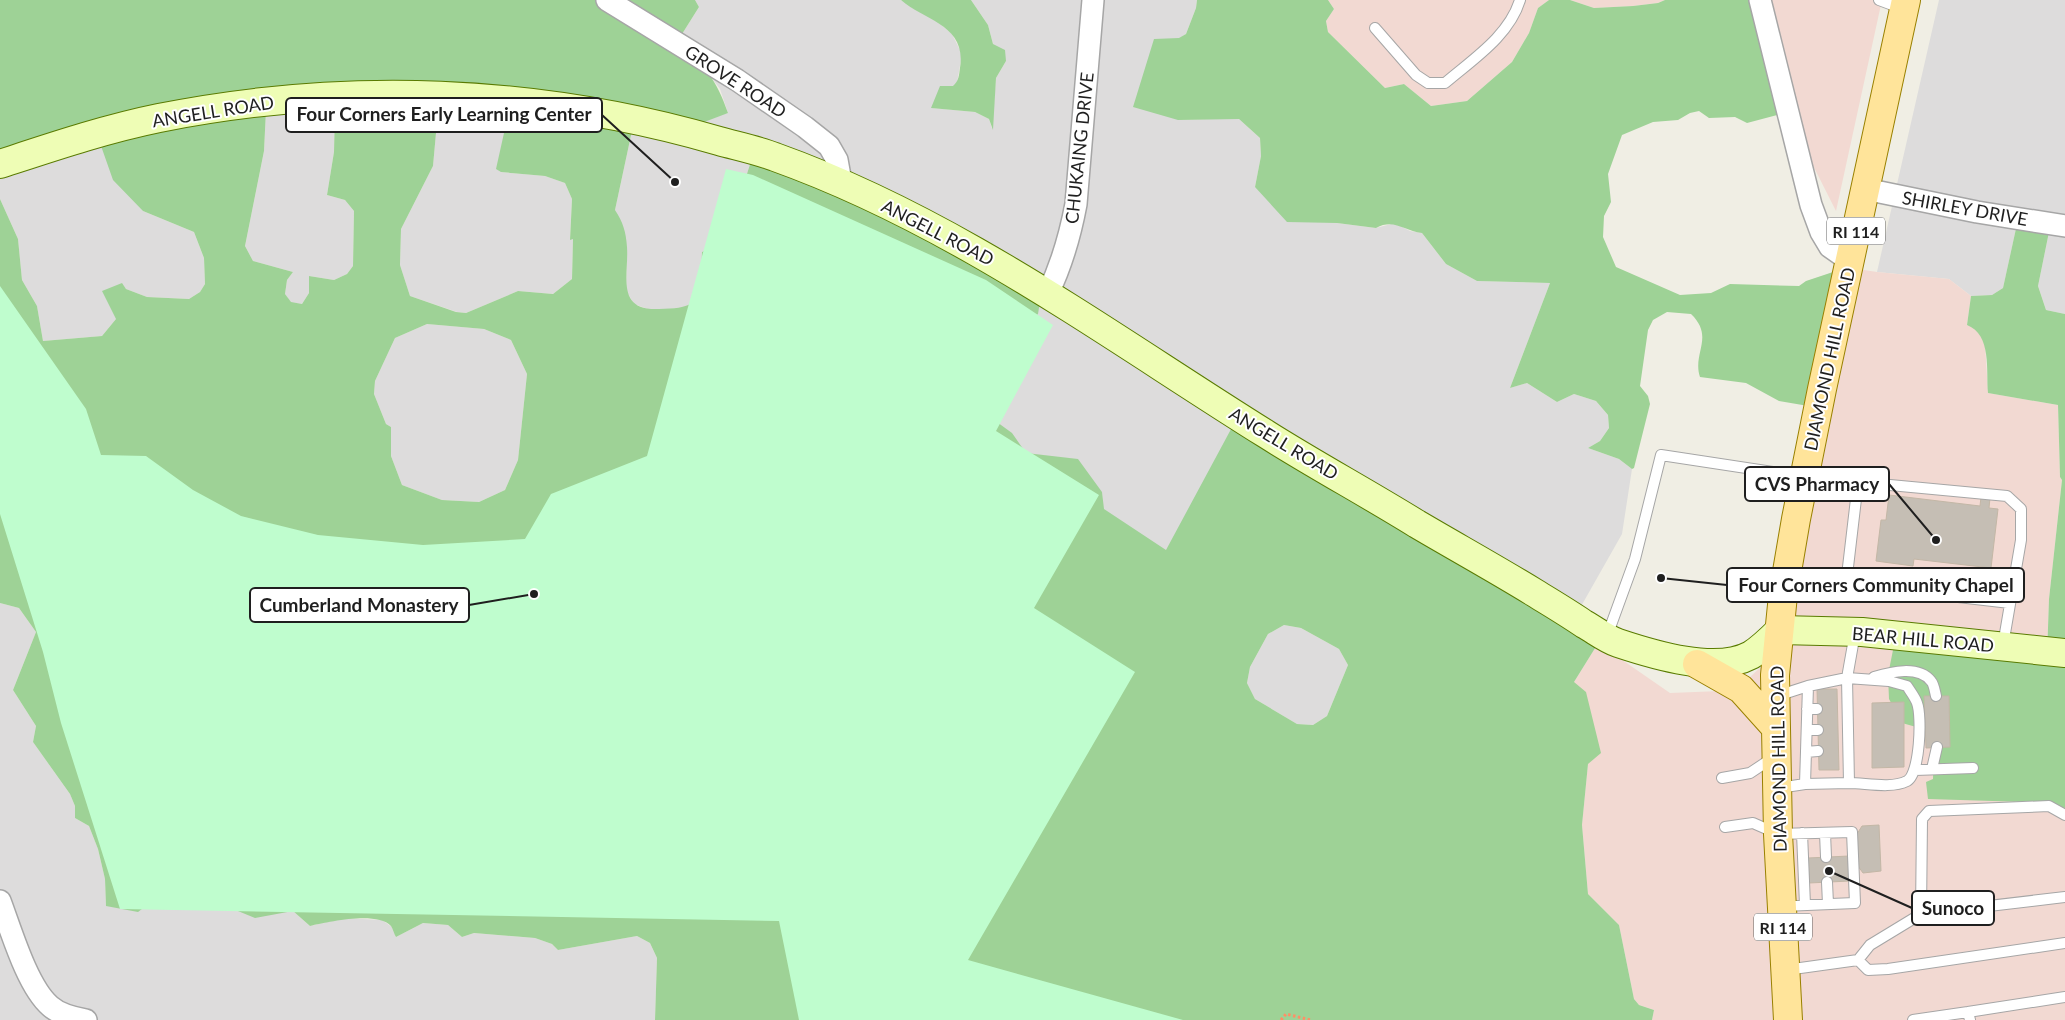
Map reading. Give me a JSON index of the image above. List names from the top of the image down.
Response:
{
  "streets": {
    "main road": [
      "ANGELL ROAD",
      "RI 114",
      "DIAMOND HILL ROAD",
      "BEAR HILL ROAD"
    ],
    "street": ["GROVE ROAD", "CHUKAING DRIVE", "SHIRLEY DRIVE"]
  },
  "crossings": [
    ["GROVE ROAD", "ANGELL ROAD"],
    ["ANGELL ROAD", "CHUKAING DRIVE"],
    ["ANGELL ROAD", "DIAMOND HILL ROAD"],
    ["ANGELL ROAD", "BEAR HILL ROAD"],
    ["SHIRLEY DRIVE", "DIAMOND HILL ROAD"],
    ["DIAMOND HILL ROAD", "BEAR HILL ROAD"]
  ],
  "places": [
    "Four Corners Early Learning Center",
    "CVS Pharmacy",
    "Four Corners Community Chapel",
    "Cumberland Monastery",
    "Sunoco"
  ]
}
